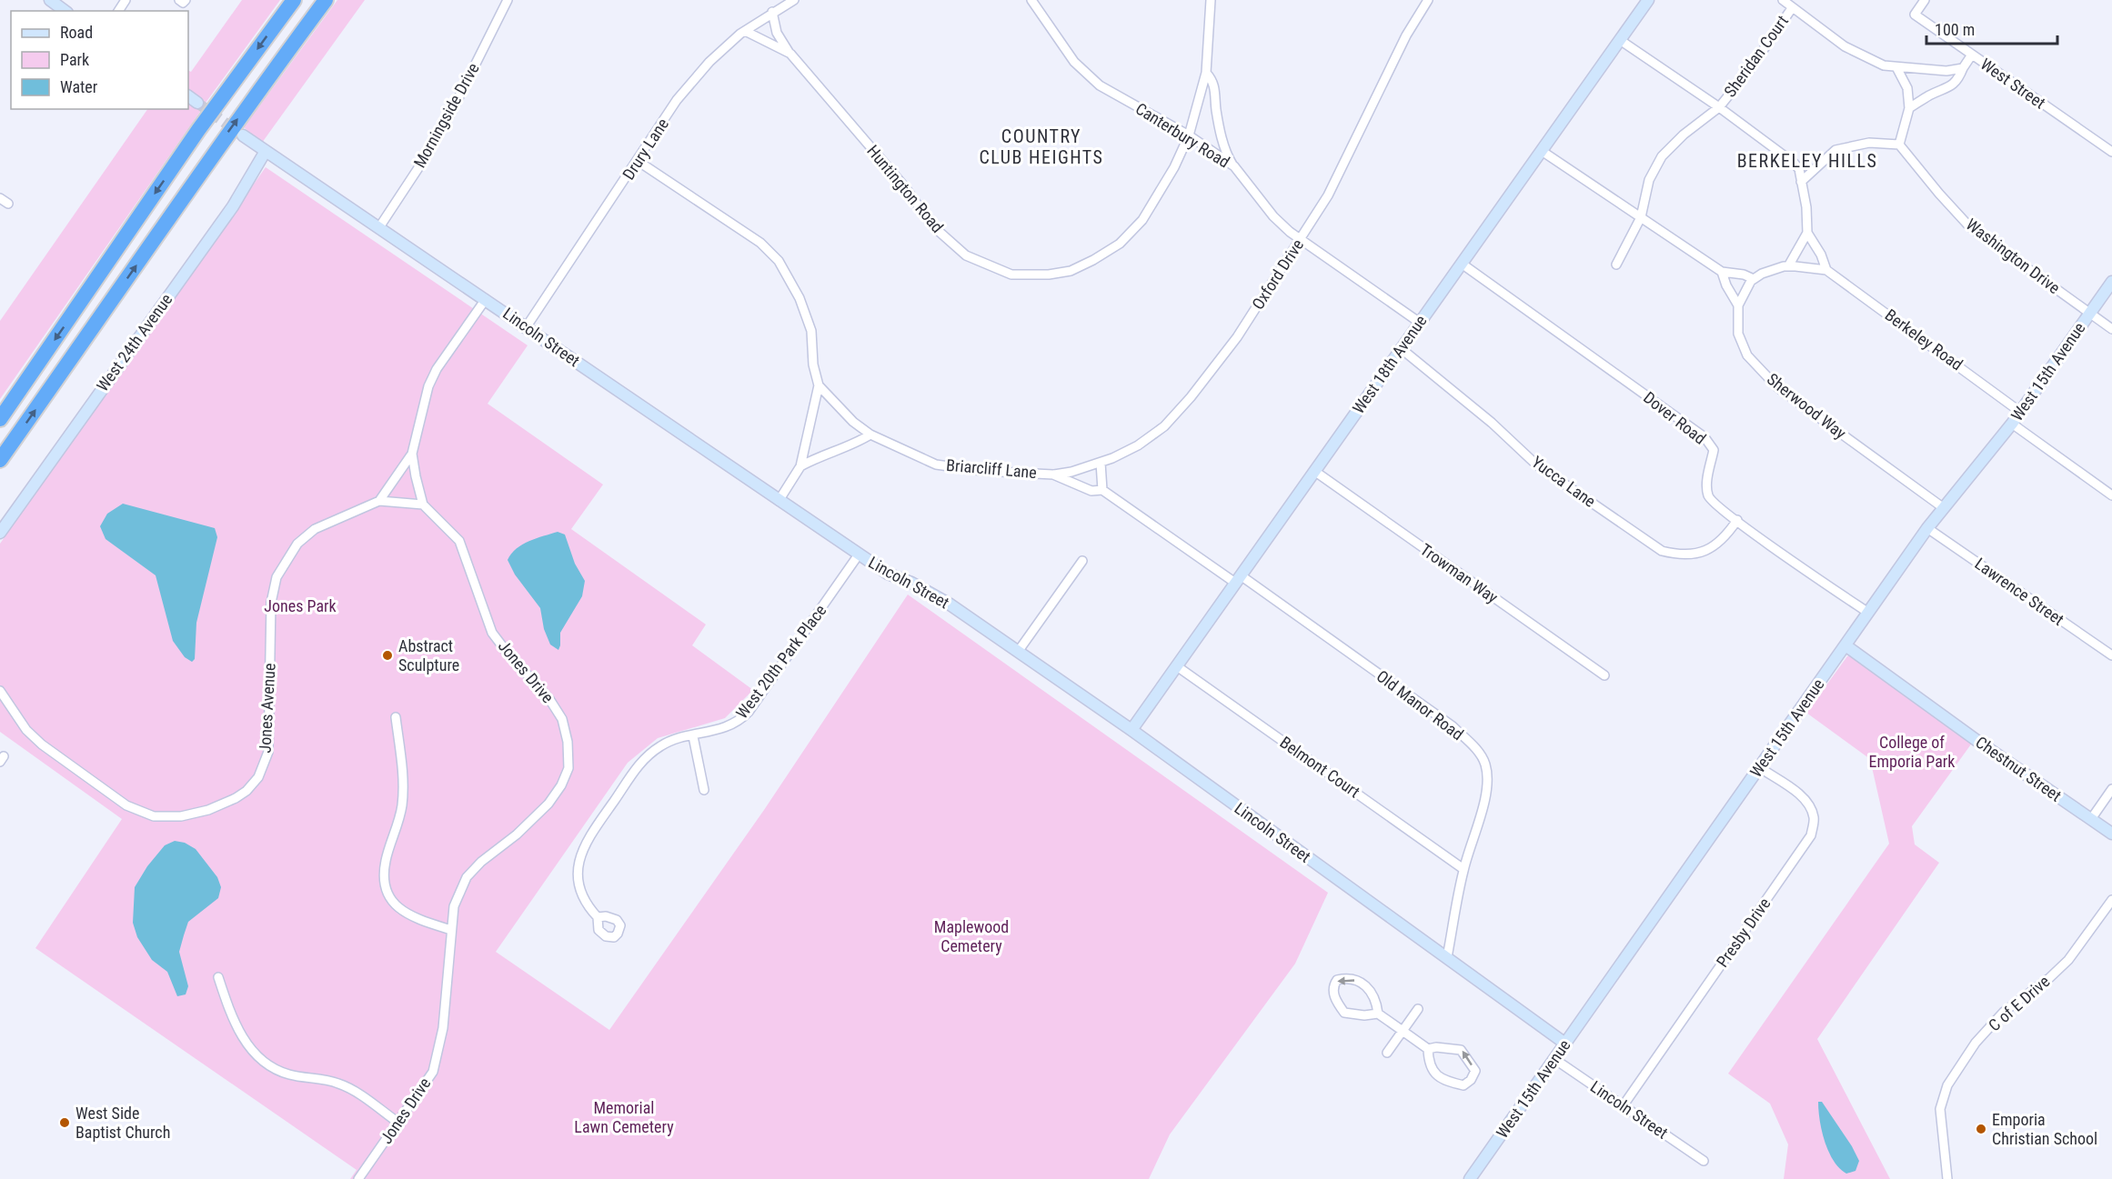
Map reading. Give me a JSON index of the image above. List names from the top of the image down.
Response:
{
  "streets": {
    "street": [
      "Sheridan Court",
      "West Street",
      "Morningside Drive",
      "Canterbury Road",
      "Drury Lane",
      "Huntington Road",
      "Washington Drive",
      "Oxford Drive",
      "Lincoln Street",
      "Berkeley Road",
      "West 24th Avenue",
      "West 18th Avenue",
      "West 15th Avenue",
      "Sherwood Way",
      "Dover Road",
      "Briarcliff Lane",
      "Yucca Lane",
      "Trowman Way",
      "Lawrence Street",
      "West 20th Park Place",
      "Jones Drive",
      "Old Manor Road",
      "Jones Avenue",
      "Belmont Court",
      "Chestnut Street",
      "Presby Drive",
      "C of E Drive"
    ]
  },
  "crossings": [
    ["Sheridan Court", "Sherwood Way"],
    ["Morningside Drive", "Lincoln Street"],
    ["Canterbury Road", "Huntington Road"],
    ["Canterbury Road", "Oxford Drive"],
    ["Canterbury Road", "West 18th Avenue"],
    ["Drury Lane", "Huntington Road"],
    ["Drury Lane", "Lincoln Street"],
    ["Washington Drive", "West 15th Avenue"],
    ["Oxford Drive", "Briarcliff Lane"],
    ["Lincoln Street", "West 24th Avenue"],
    ["Lincoln Street", "West 18th Avenue"],
    ["Lincoln Street", "West 15th Avenue"],
    ["Lincoln Street", "West 20th Park Place"],
    ["Lincoln Street", "Old Manor Road"],
    ["Lincoln Street", "Presby Drive"],
    ["Berkeley Road", "West 15th Avenue"],
    ["West 18th Avenue", "Dover Road"],
    ["West 18th Avenue", "Briarcliff Lane"],
    ["West 18th Avenue", "Yucca Lane"],
    ["West 18th Avenue", "Trowman Way"],
    ["West 18th Avenue", "Old Manor Road"],
    ["West 18th Avenue", "Belmont Court"],
    ["West 15th Avenue", "Sherwood Way"],
    ["West 15th Avenue", "Dover Road"],
    ["West 15th Avenue", "Lawrence Street"],
    ["West 15th Avenue", "Chestnut Street"],
    ["West 15th Avenue", "Presby Drive"],
    ["Dover Road", "Yucca Lane"],
    ["Briarcliff Lane", "Old Manor Road"],
    ["Old Manor Road", "Belmont Court"]
  ],
  "districts": ["COUNTRY CLUB HEIGHTS", "BERKELEY HILLS"],
  "parks": [
    "Jones Park",
    "College of Emporia Park",
    "Maplewood Cemetery",
    "Memorial Lawn Cemetery"
  ],
  "places": ["Abstract Sculpture", "West Side Baptist Church", "Emporia Christian School"],
  "legend": ["Road", "Park", "Water"],
  "scale_bar": "100 m"
}
